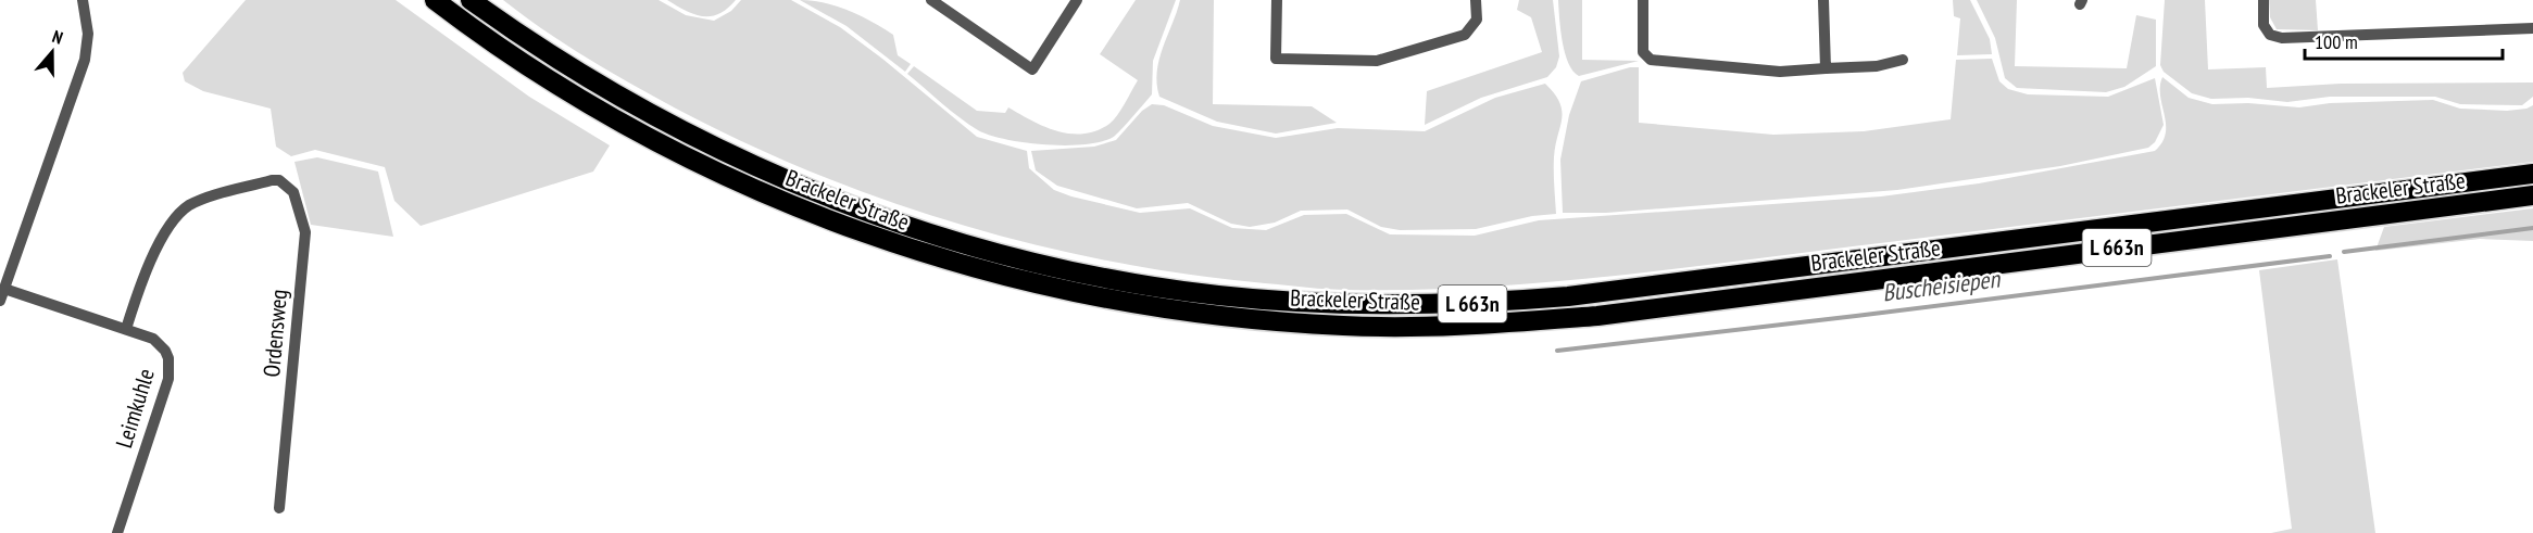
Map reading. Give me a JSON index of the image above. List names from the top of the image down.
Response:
{
  "streets": {
    "highway": ["Brackeler Straße", "L 663n"],
    "street": ["Ordensweg", "Leimkuhle"]
  },
  "crossings": [
    ["Ordensweg", "Leimkuhle"]
  ],
  "water": ["Buscheisiepen"],
  "scale_bar": "100 m",
  "north": "top"
}
